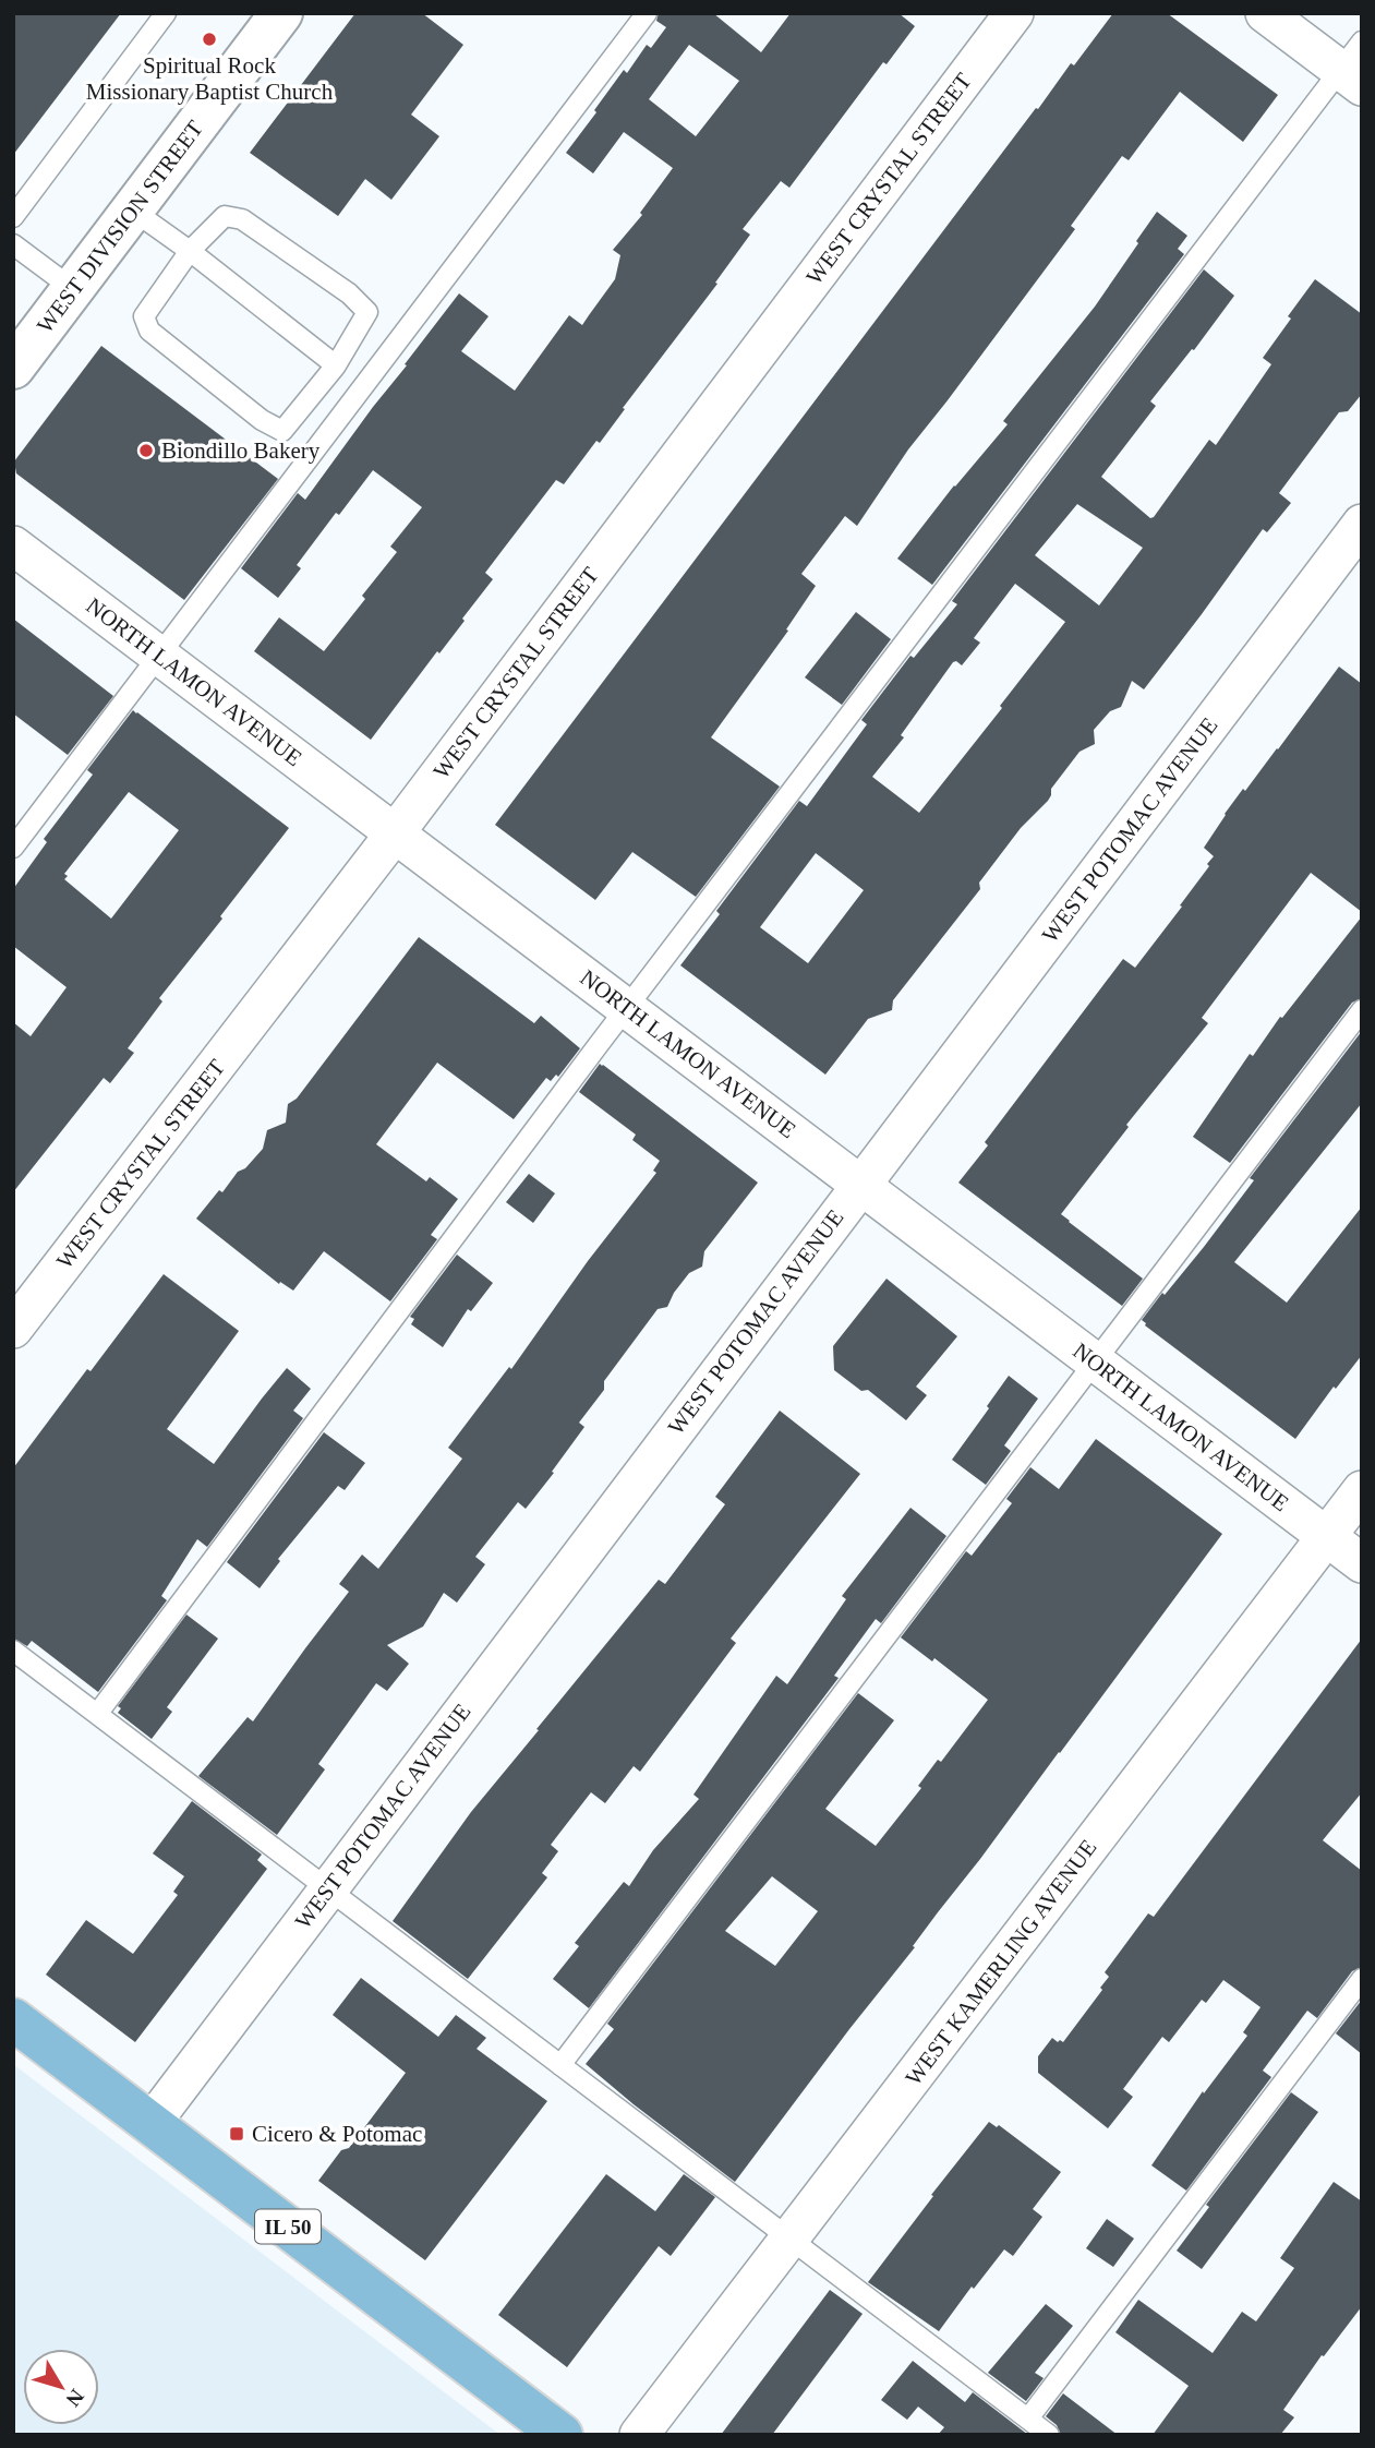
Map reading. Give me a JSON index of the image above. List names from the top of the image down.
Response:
{
  "streets": {
    "main road": ["WEST DIVISION STREET", "IL 50"],
    "street": [
      "WEST CRYSTAL STREET",
      "NORTH LAMON AVENUE",
      "WEST POTOMAC AVENUE",
      "WEST KAMERLING AVENUE"
    ]
  },
  "crossings": [
    ["WEST CRYSTAL STREET", "NORTH LAMON AVENUE"],
    ["NORTH LAMON AVENUE", "WEST POTOMAC AVENUE"],
    ["NORTH LAMON AVENUE", "WEST KAMERLING AVENUE"],
    ["WEST POTOMAC AVENUE", "IL 50"]
  ],
  "places": {
    "other": ["Spiritual Rock Missionary Baptist Church", "Biondillo Bakery"],
    "transit": ["Cicero & Potomac"]
  },
  "north": "bottom right"
}
